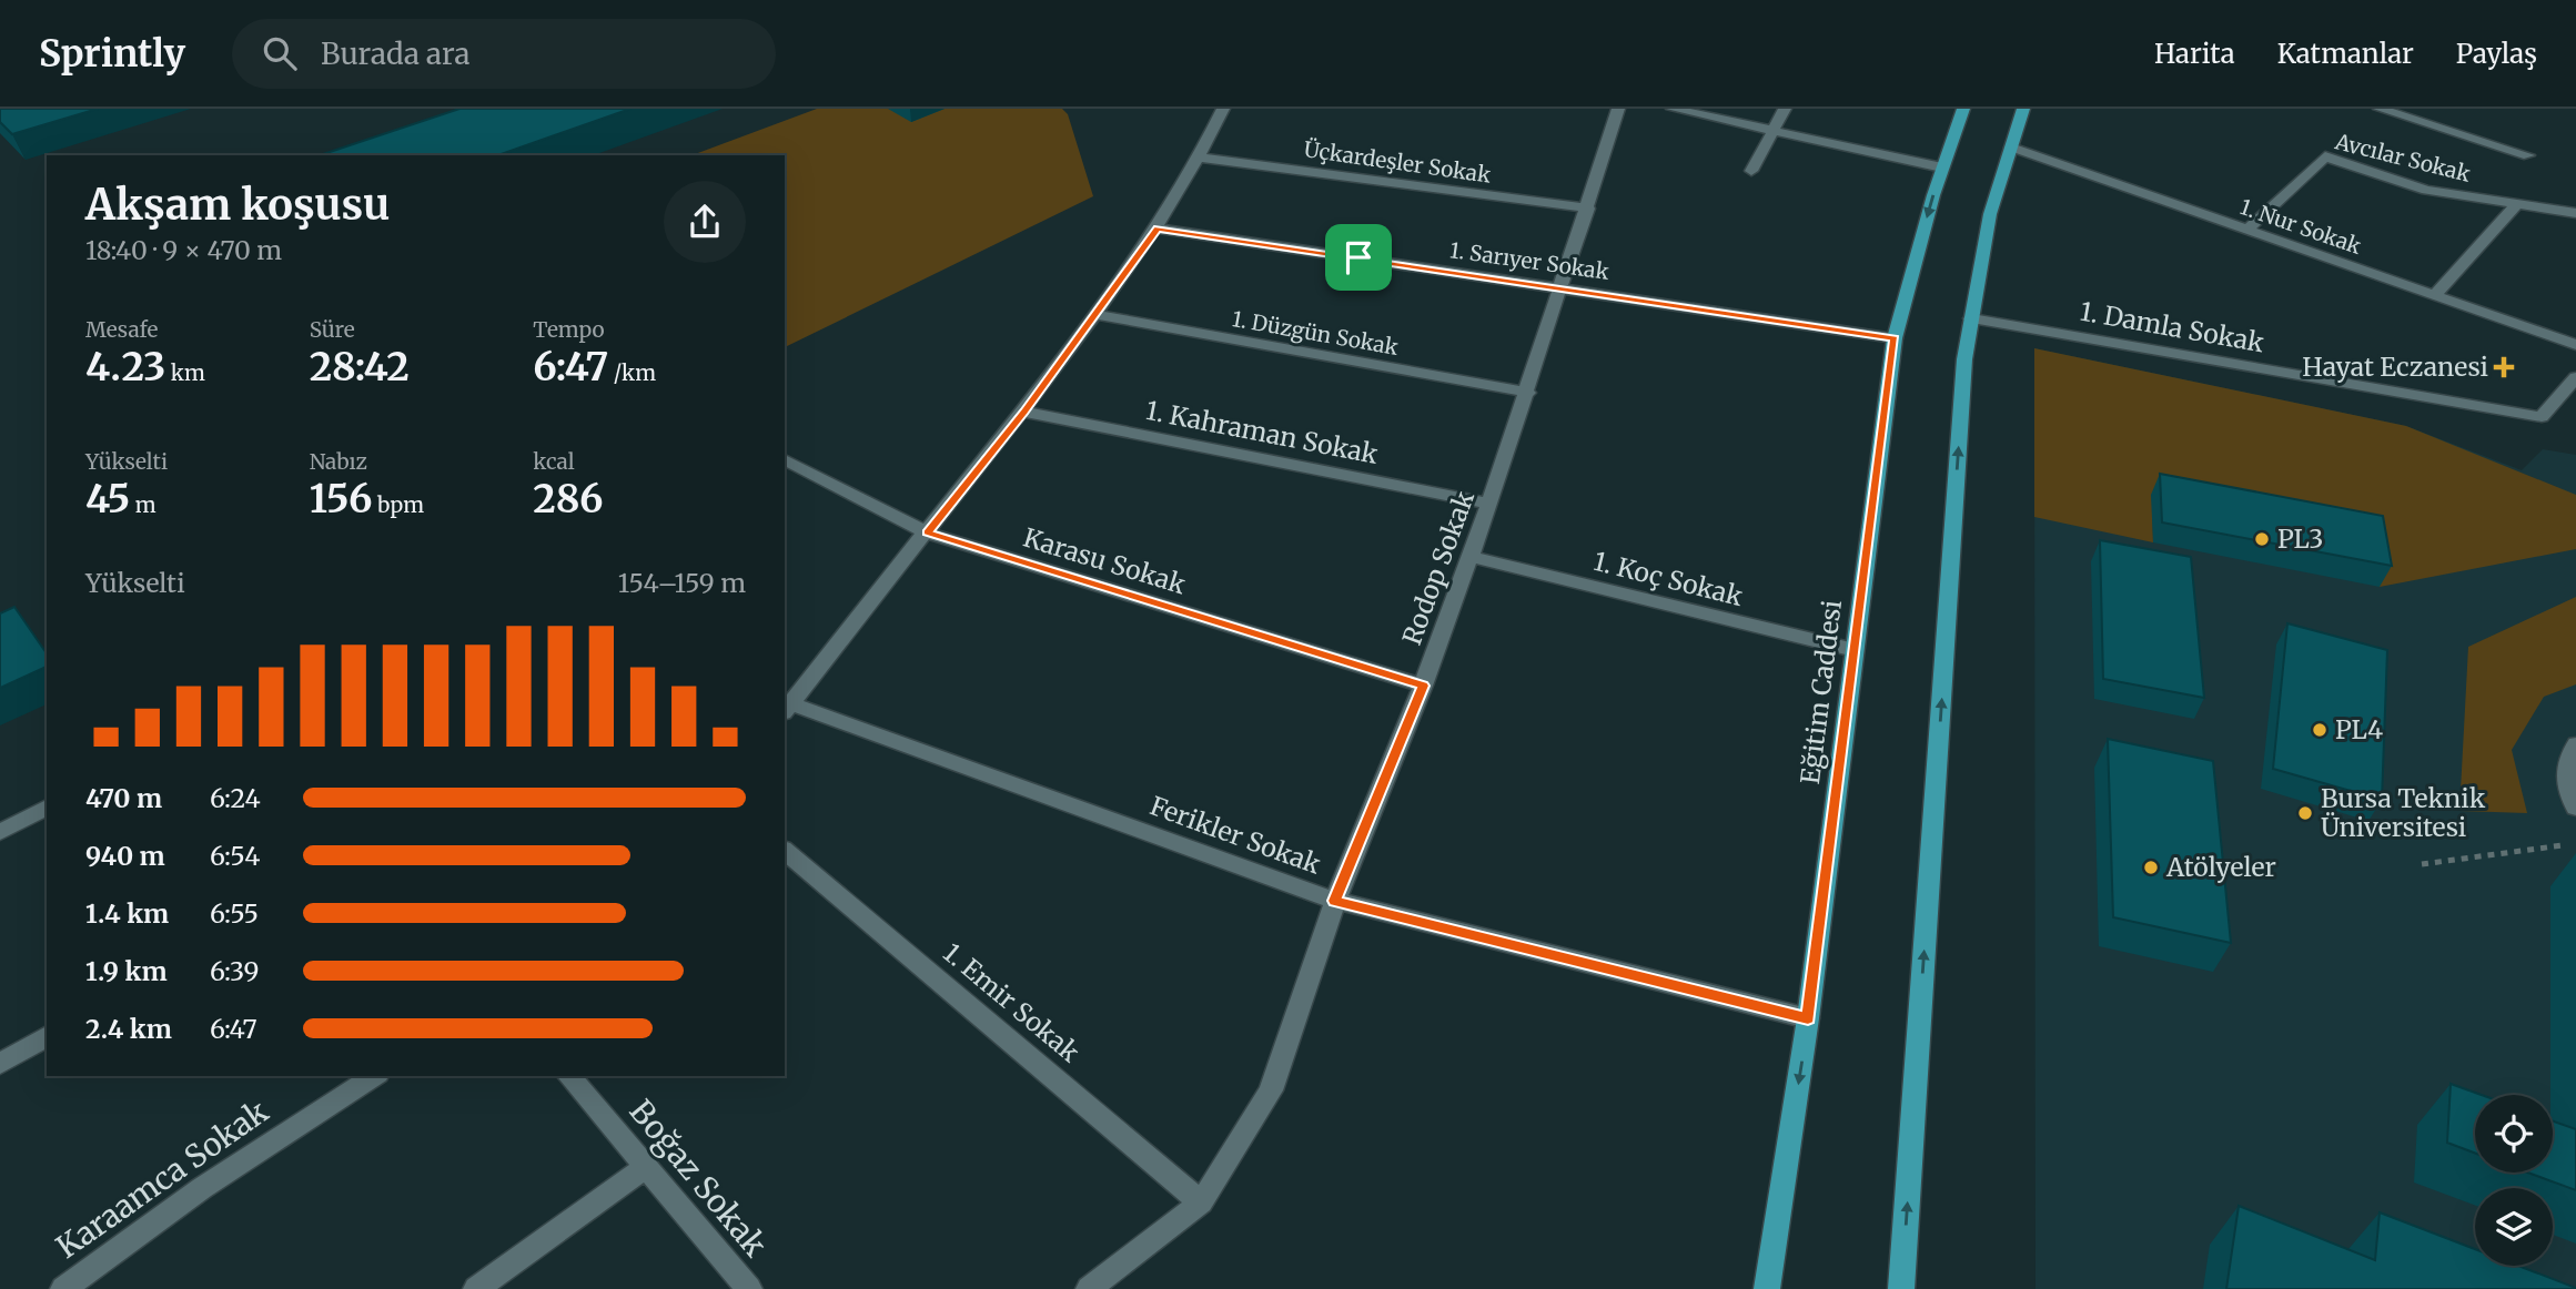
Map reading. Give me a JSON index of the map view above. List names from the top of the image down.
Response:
{
  "streets": {
    "main road": ["Eğitim Caddesi"],
    "street": [
      "Avcılar Sokak",
      "Üçkardeşler Sokak",
      "1. Nur Sokak",
      "1. Sarıyer Sokak",
      "1. Damla Sokak",
      "1. Düzgün Sokak",
      "1. Kahraman Sokak",
      "Karasu Sokak",
      "Rodop Sokak",
      "1. Koç Sokak",
      "Ferikler Sokak",
      "1. Emir Sokak",
      "Boğaz Sokak",
      "Karaamca Sokak"
    ]
  },
  "crossings": [
    ["Avcılar Sokak", "1. Nur Sokak"],
    ["Üçkardeşler Sokak", "Rodop Sokak"],
    ["1. Sarıyer Sokak", "Rodop Sokak"],
    ["1. Sarıyer Sokak", "Eğitim Caddesi"],
    ["1. Düzgün Sokak", "Rodop Sokak"],
    ["1. Kahraman Sokak", "Rodop Sokak"],
    ["Karasu Sokak", "Rodop Sokak"],
    ["Rodop Sokak", "1. Koç Sokak"],
    ["Rodop Sokak", "Ferikler Sokak"],
    ["Rodop Sokak", "1. Emir Sokak"],
    ["1. Koç Sokak", "Eğitim Caddesi"],
    ["Eğitim Caddesi", "Ferikler Sokak"]
  ],
  "places": {
    "health": ["Hayat Eczanesi"],
    "other": [
      "PL3",
      "PL4",
      "Bursa Teknik Üniversitesi",
      "Atölyeler"
    ]
  },
  "page": {
    "header": "Sprintly",
    "search": "Burada ara",
    "nav": ["Harita", "Katmanlar", "Paylaş"],
    "heading": ["Akşam koşusu", "18:40 · 9 × 470 m"],
    "stats": [
      ["Mesafe", "4.23 km"],
      ["Süre", "28:42"],
      ["Tempo", "6:47 /km"],
      ["Yükselti", "45 m"],
      ["Nabız", "156 bpm"],
      ["kcal", "286"]
    ],
    "chart": ["Yükselti", "154–159 m"],
    "list": [
      {
        "name": "470 m",
        "note": "6:24"
      },
      {
        "name": "940 m",
        "note": "6:54"
      },
      {
        "name": "1.4 km",
        "note": "6:55"
      },
      {
        "name": "1.9 km",
        "note": "6:39"
      },
      {
        "name": "2.4 km",
        "note": "6:47"
      }
    ]
  }
}
